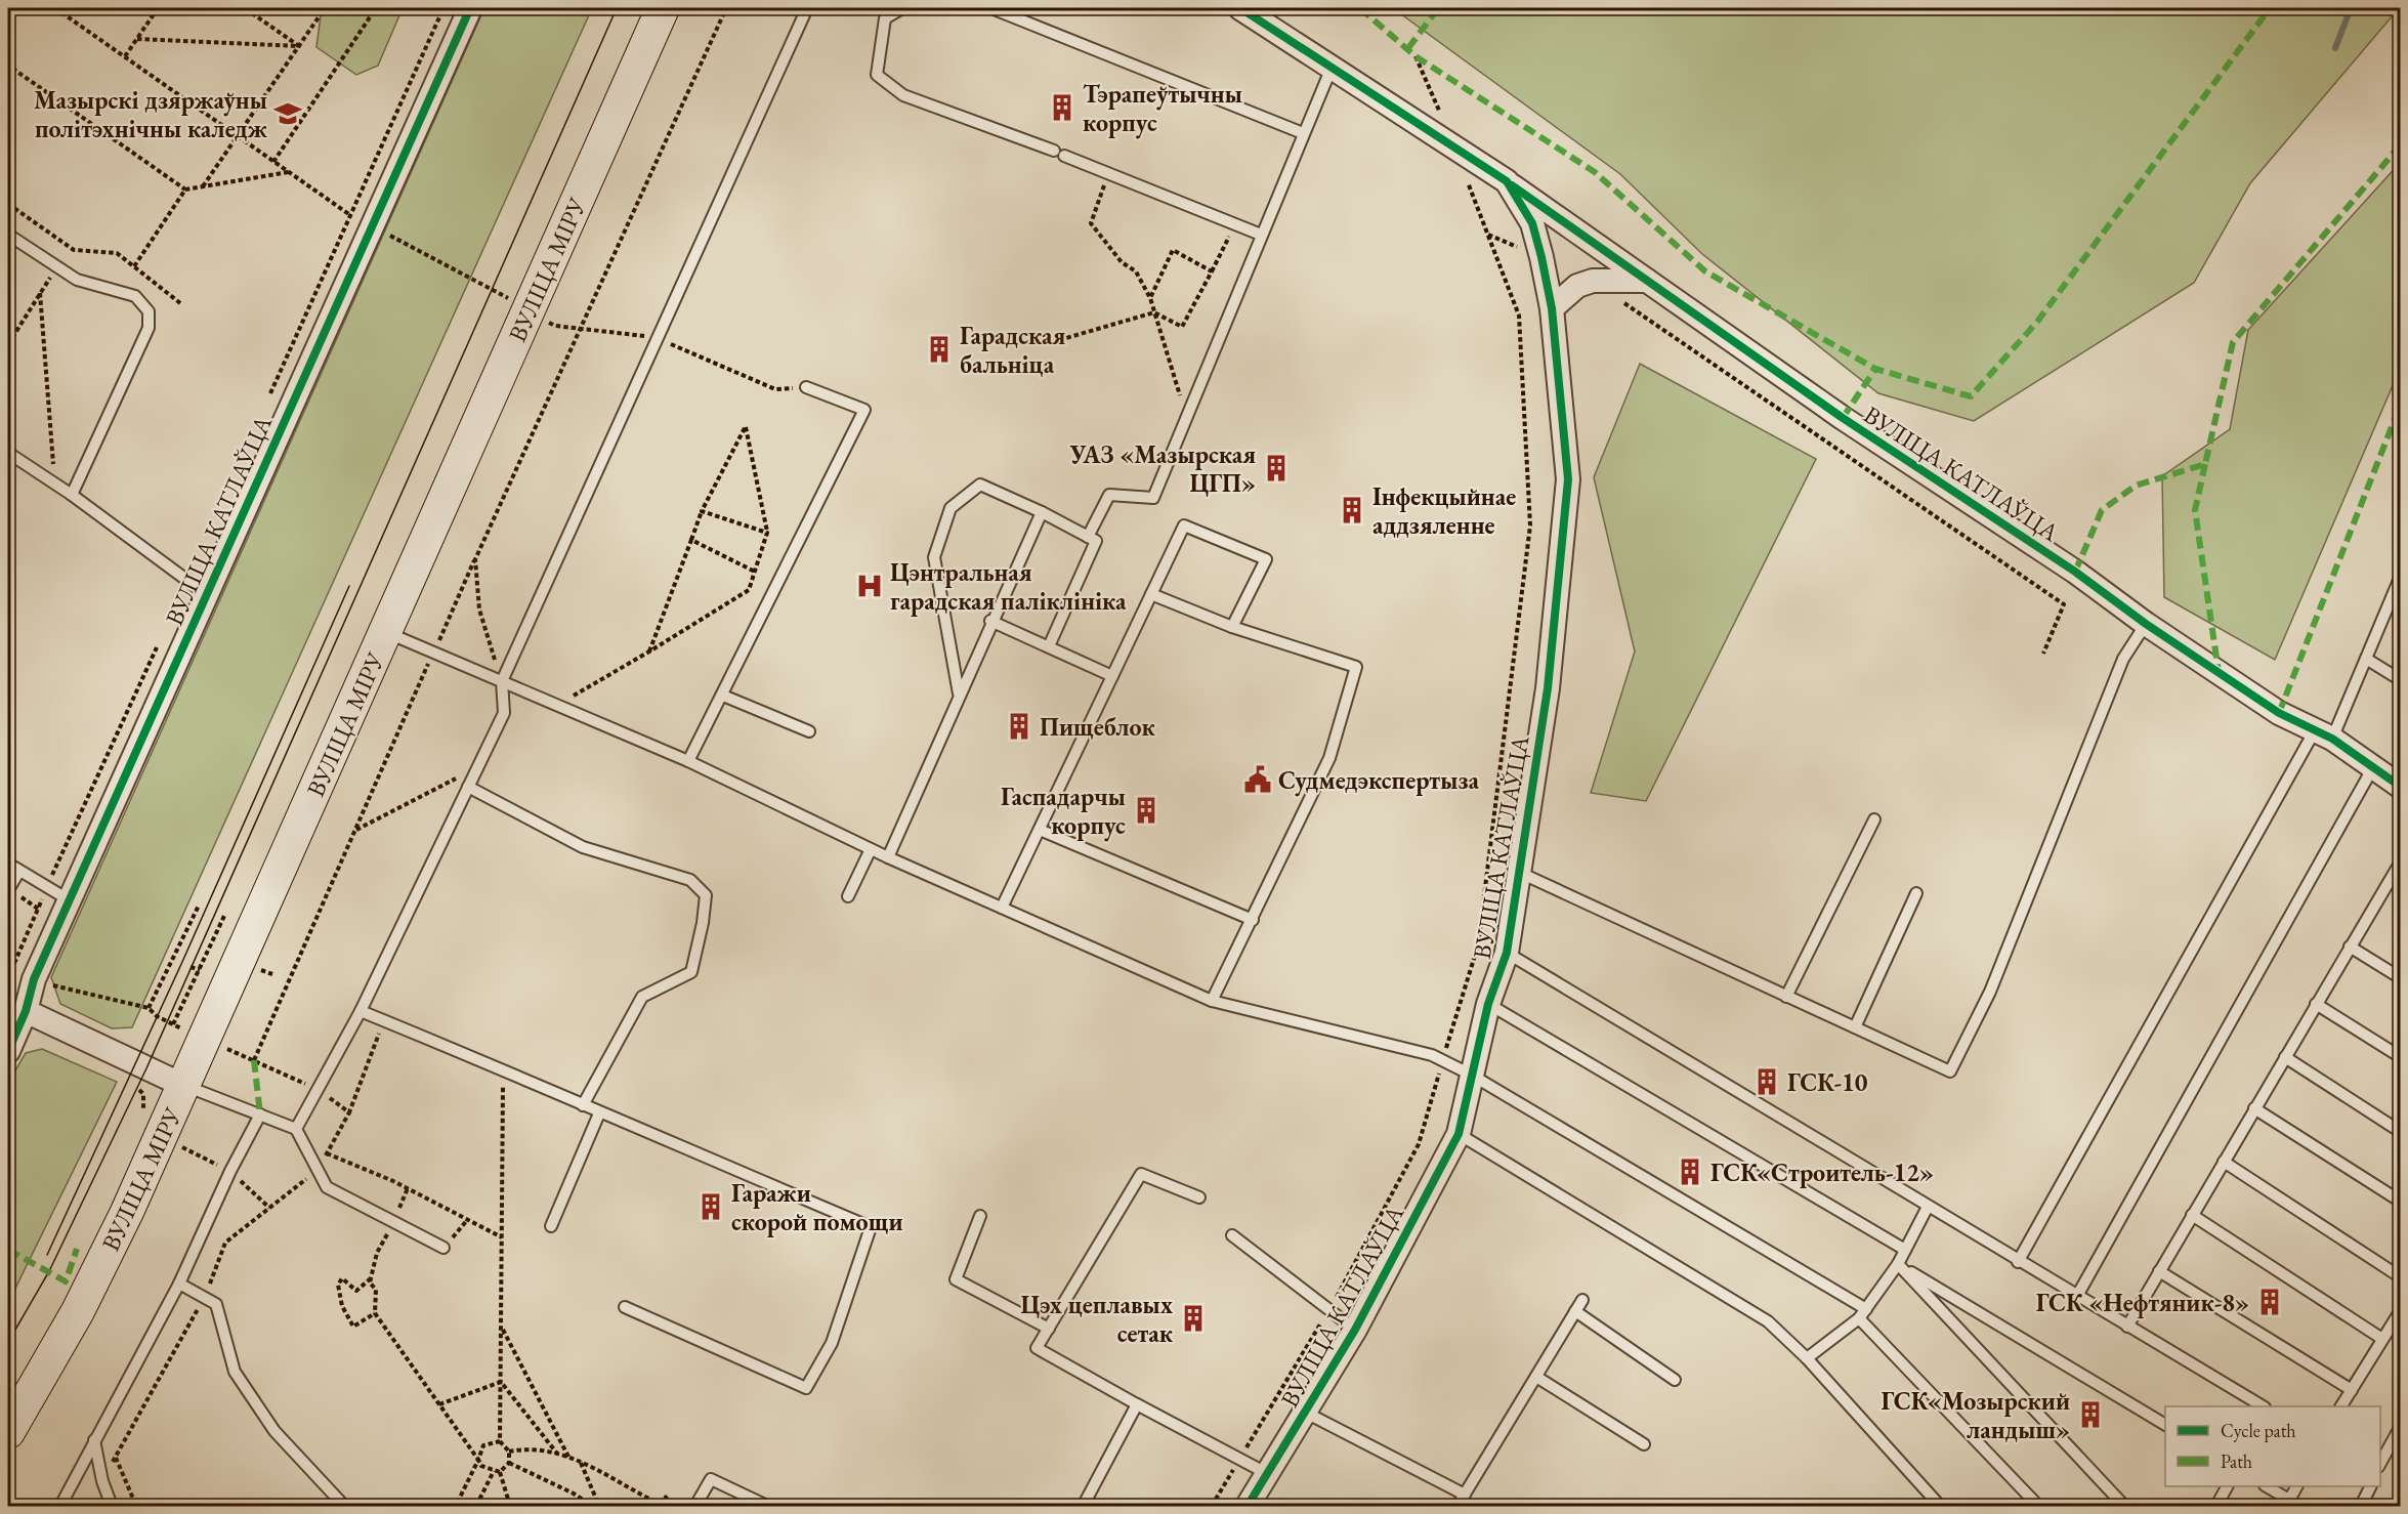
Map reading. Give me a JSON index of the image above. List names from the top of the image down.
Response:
{
  "streets": {
    "main road": ["ВУЛІЦА МІРУ"],
    "street": ["ВУЛІЦА КАТЛАЎЦА"]
  },
  "places": {
    "building": [
      "Тэрапеўтычны корпус",
      "Гарадская бальніца",
      "УАЗ «Мазырская ЦГП»",
      "Інфекцыйнае аддзяленне",
      "Пищеблок",
      "Гаспадарчы корпус",
      "ГСК-10",
      "ГСК«Строитель-12»",
      "Гаражи скорой помощи",
      "ГСК «Нефтяник-8»",
      "Цэх цеплавых сетак",
      "ГСК«Мозырский ландыш»"
    ],
    "school or university": ["Мазырскі дзяржаўны політэхнічны каледж"],
    "hospital": ["Цэнтральная гарадская паліклініка"],
    "public building": ["Судмедэкспертыза"]
  },
  "legend": ["Cycle path", "Path"]
}
